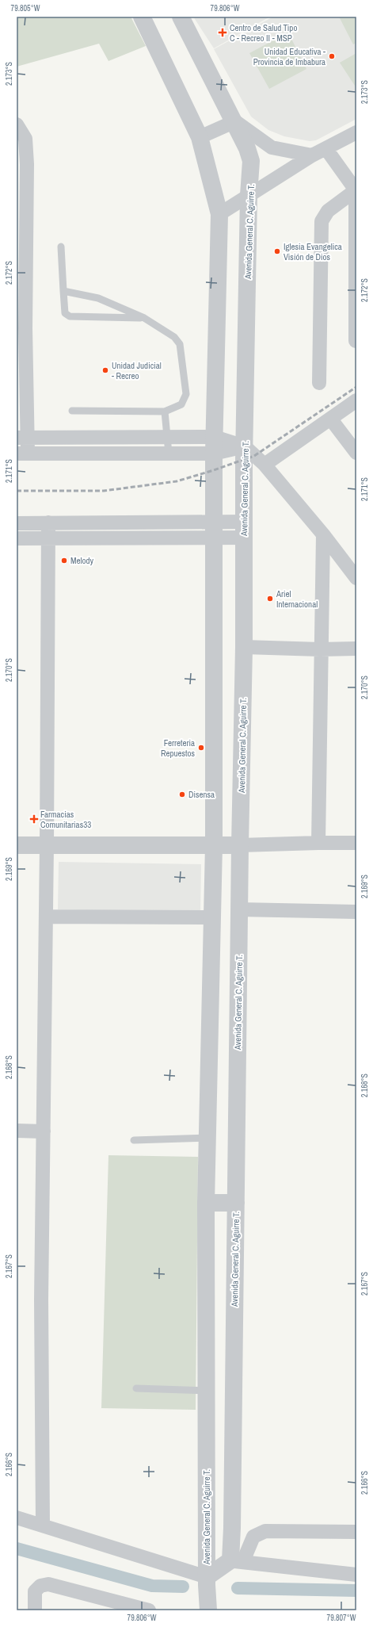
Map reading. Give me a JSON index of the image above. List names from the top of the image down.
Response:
{
  "streets": {
    "street": ["Avenida General C. Aguirre T."]
  },
  "places": {
    "health": ["Centro de Salud Tipo C - Recreo II - MSP", "Farmacias Comunitarias33"],
    "other": [
      "Unidad Educativa - Provincia de Imbabura",
      "Iglesia Evangelica Visión de Dios",
      "Unidad Judicial - Recreo",
      "Melody",
      "Ariel Internacional",
      "Ferreteria Repuestos",
      "Disensa"
    ]
  },
  "coordinates": [
    "79.805°W",
    "79.806°W",
    "2.173°S",
    "2.172°S",
    "2.171°S",
    "2.170°S",
    "2.169°S",
    "2.168°S",
    "2.167°S",
    "2.166°S",
    "79.807°W"
  ]
}
